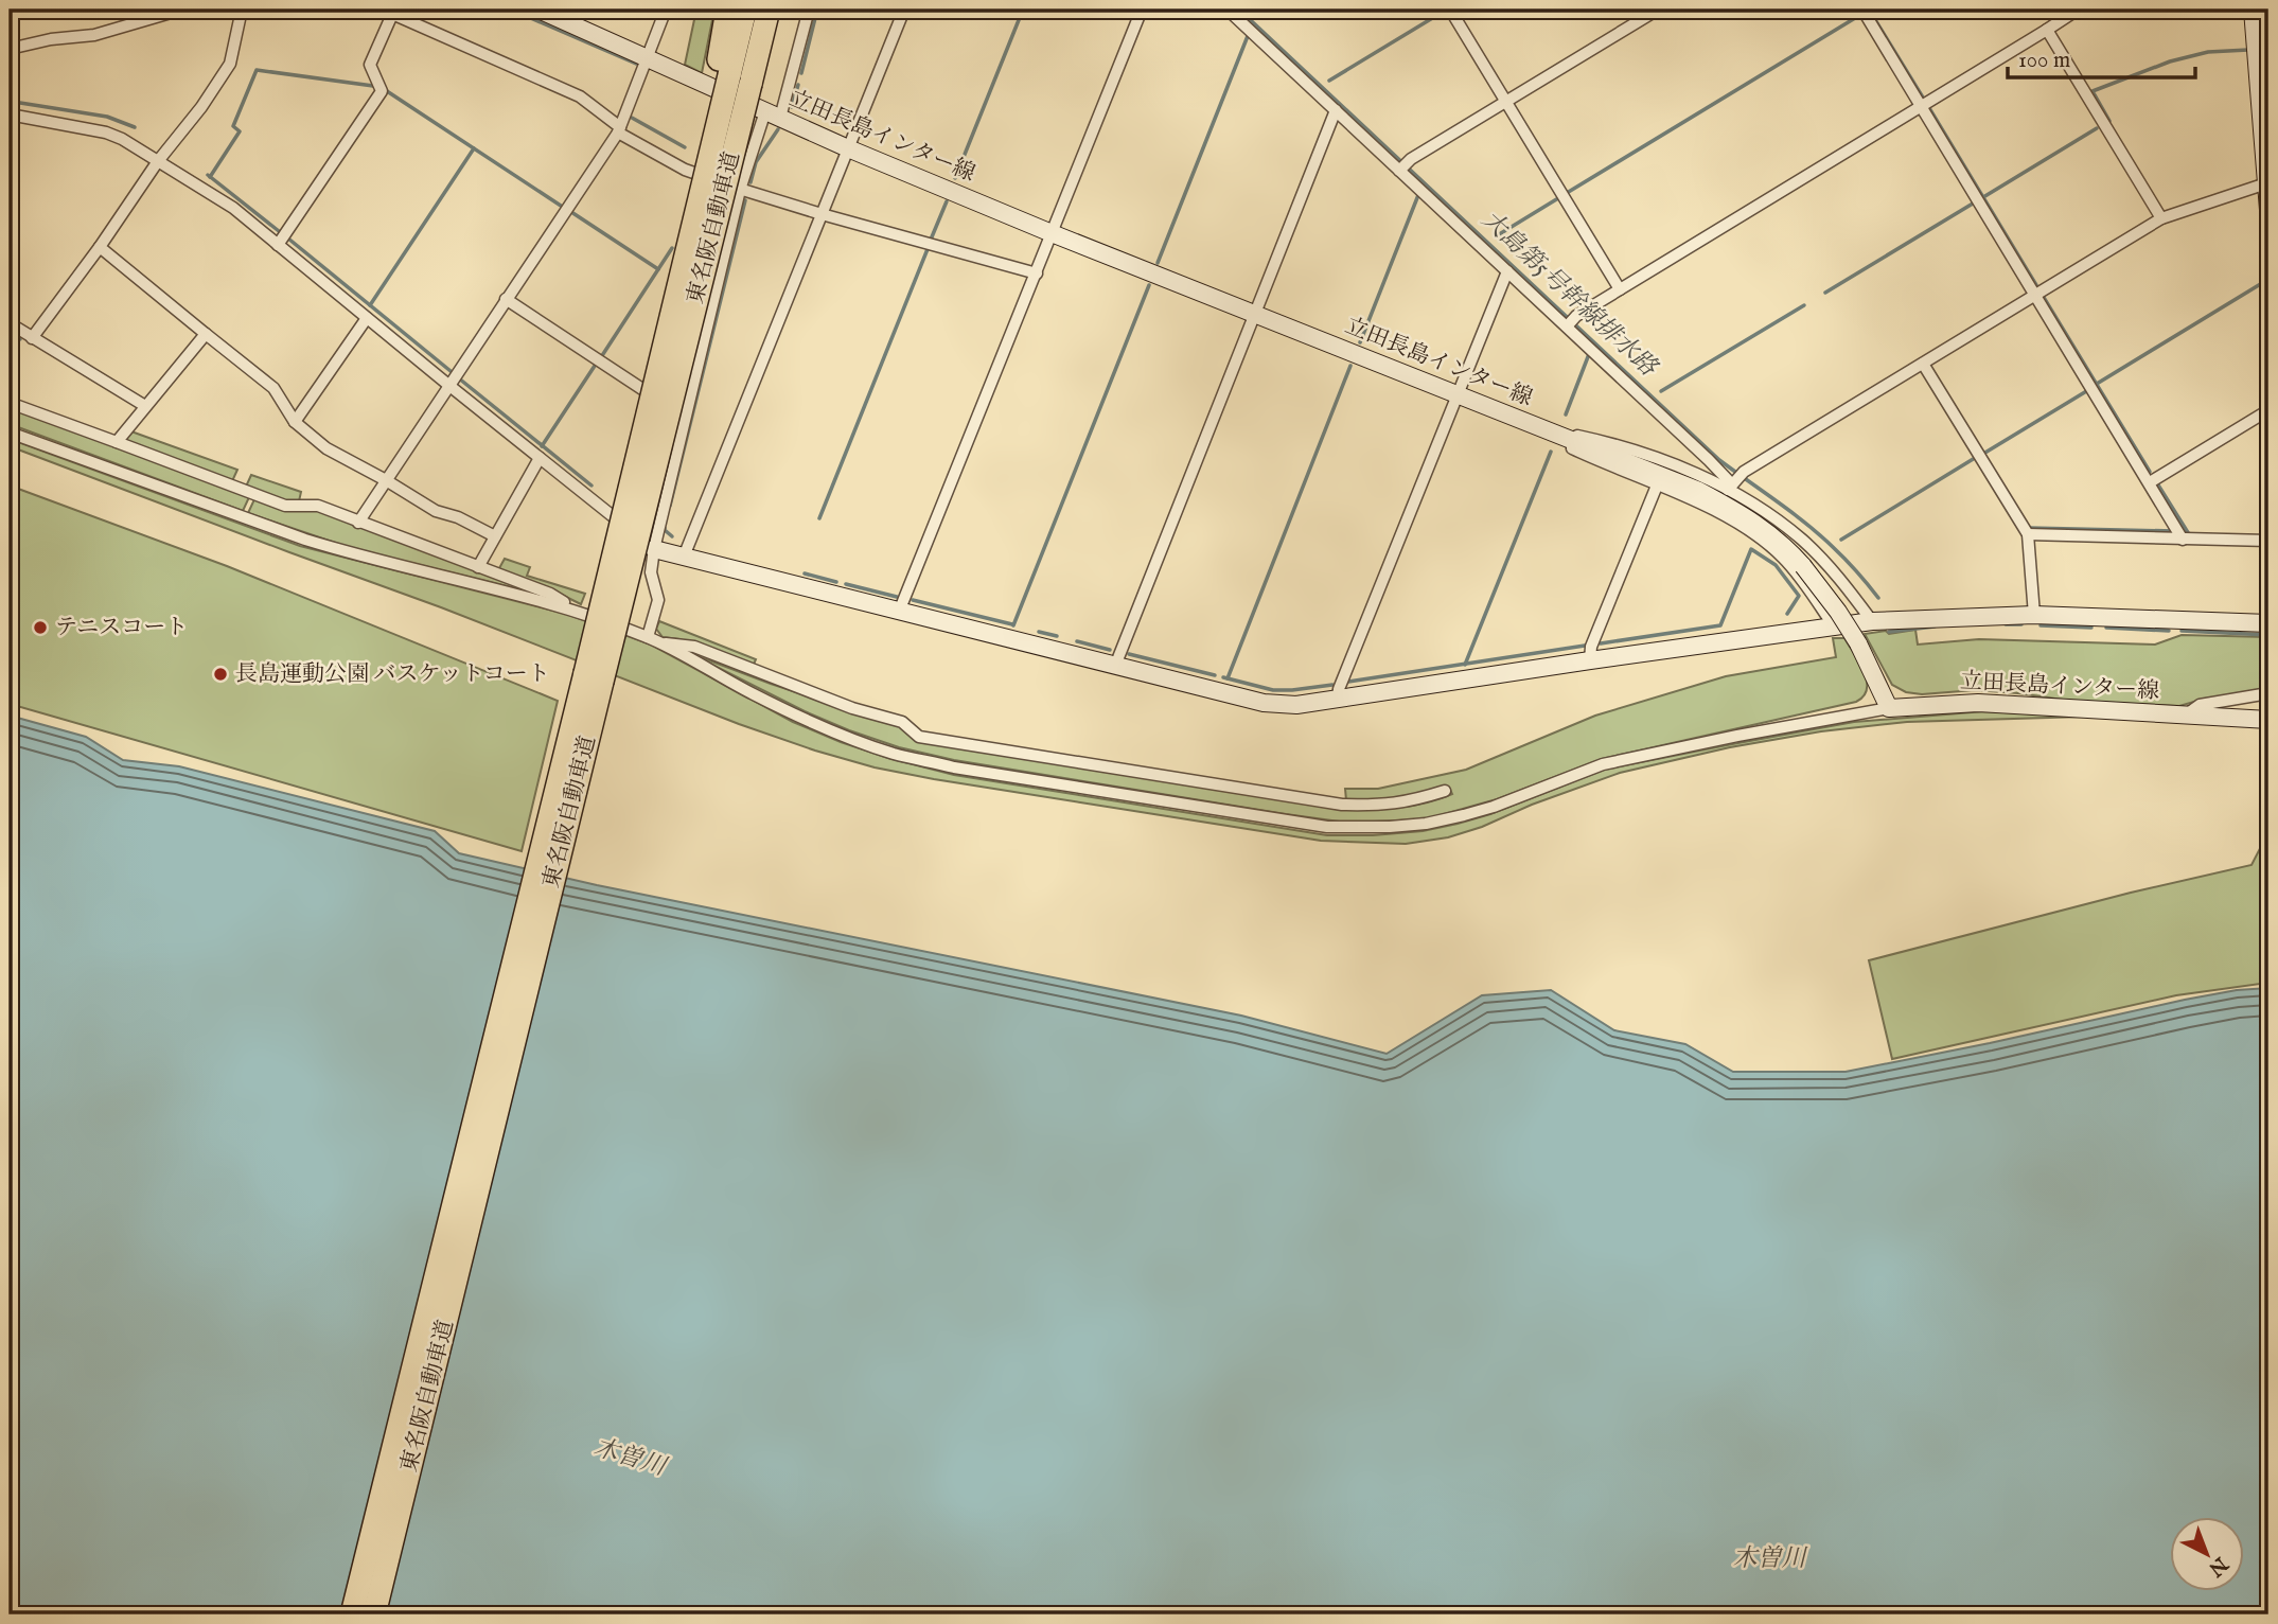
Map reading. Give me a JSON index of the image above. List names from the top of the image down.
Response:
{
  "streets": {
    "highway": ["東名阪自動車道"],
    "main road": ["立田長島インター線"]
  },
  "water": ["大島第5号幹線排水路", "木曽川"],
  "places": ["テニスコート", "長島運動公園 バスケットコート"],
  "scale_bar": "100 m",
  "north": "bottom right"
}
